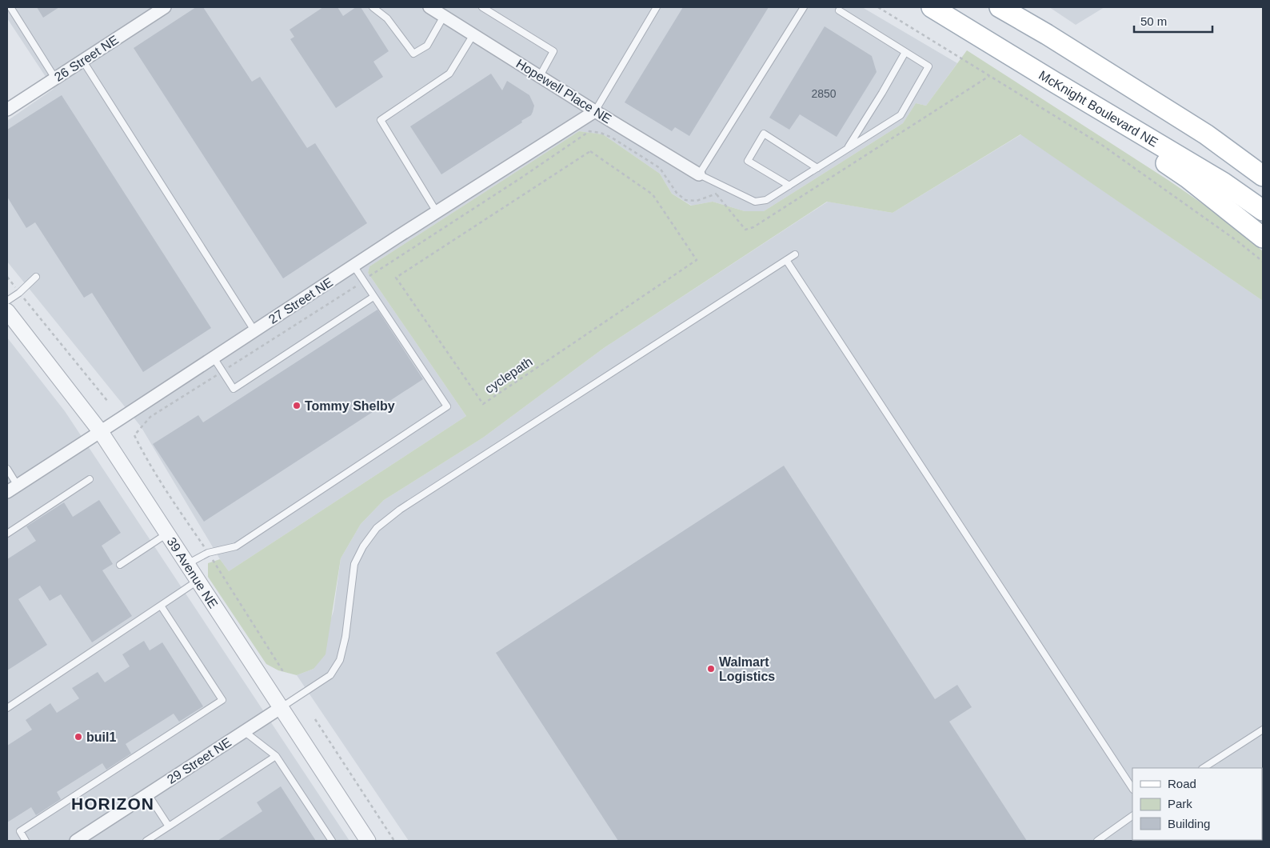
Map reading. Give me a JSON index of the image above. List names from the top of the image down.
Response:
{
  "streets": {
    "main road": ["McKnight Boulevard NE"],
    "street": [
      "26 Street NE",
      "Hopewell Place NE",
      "27 Street NE",
      "39 Avenue NE",
      "29 Street NE"
    ],
    "path": ["cyclepath"]
  },
  "crossings": [
    ["Hopewell Place NE", "27 Street NE"],
    ["27 Street NE", "39 Avenue NE"],
    ["39 Avenue NE", "29 Street NE"]
  ],
  "districts": ["HORIZON"],
  "places": ["Tommy Shelby", "Walmart Logistics", "buil1"],
  "house_numbers": ["2850"],
  "legend": ["Road", "Park", "Building"],
  "scale_bar": "50 m"
}
